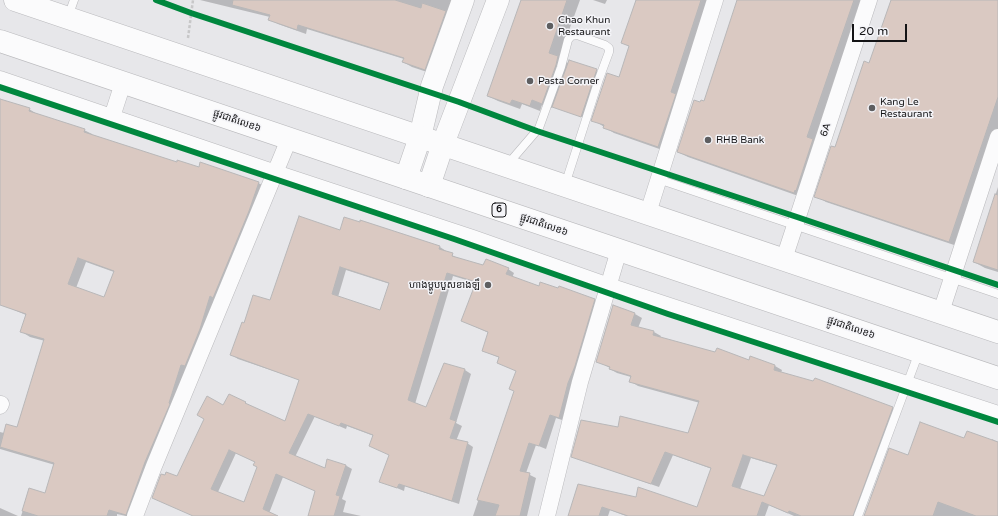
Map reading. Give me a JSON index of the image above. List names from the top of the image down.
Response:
{
  "streets": {
    "main road": ["ផ្លូវជាតិលេខ៦", "6"],
    "street": ["6A"]
  },
  "places": [
    "Chao Khun Restaurant",
    "Pasta Corner",
    "Kang Le Restaurant",
    "RHB Bank",
    "ហាងម្ហូបបួសខាងឡឹ"
  ],
  "scale_bar": "20 m"
}
